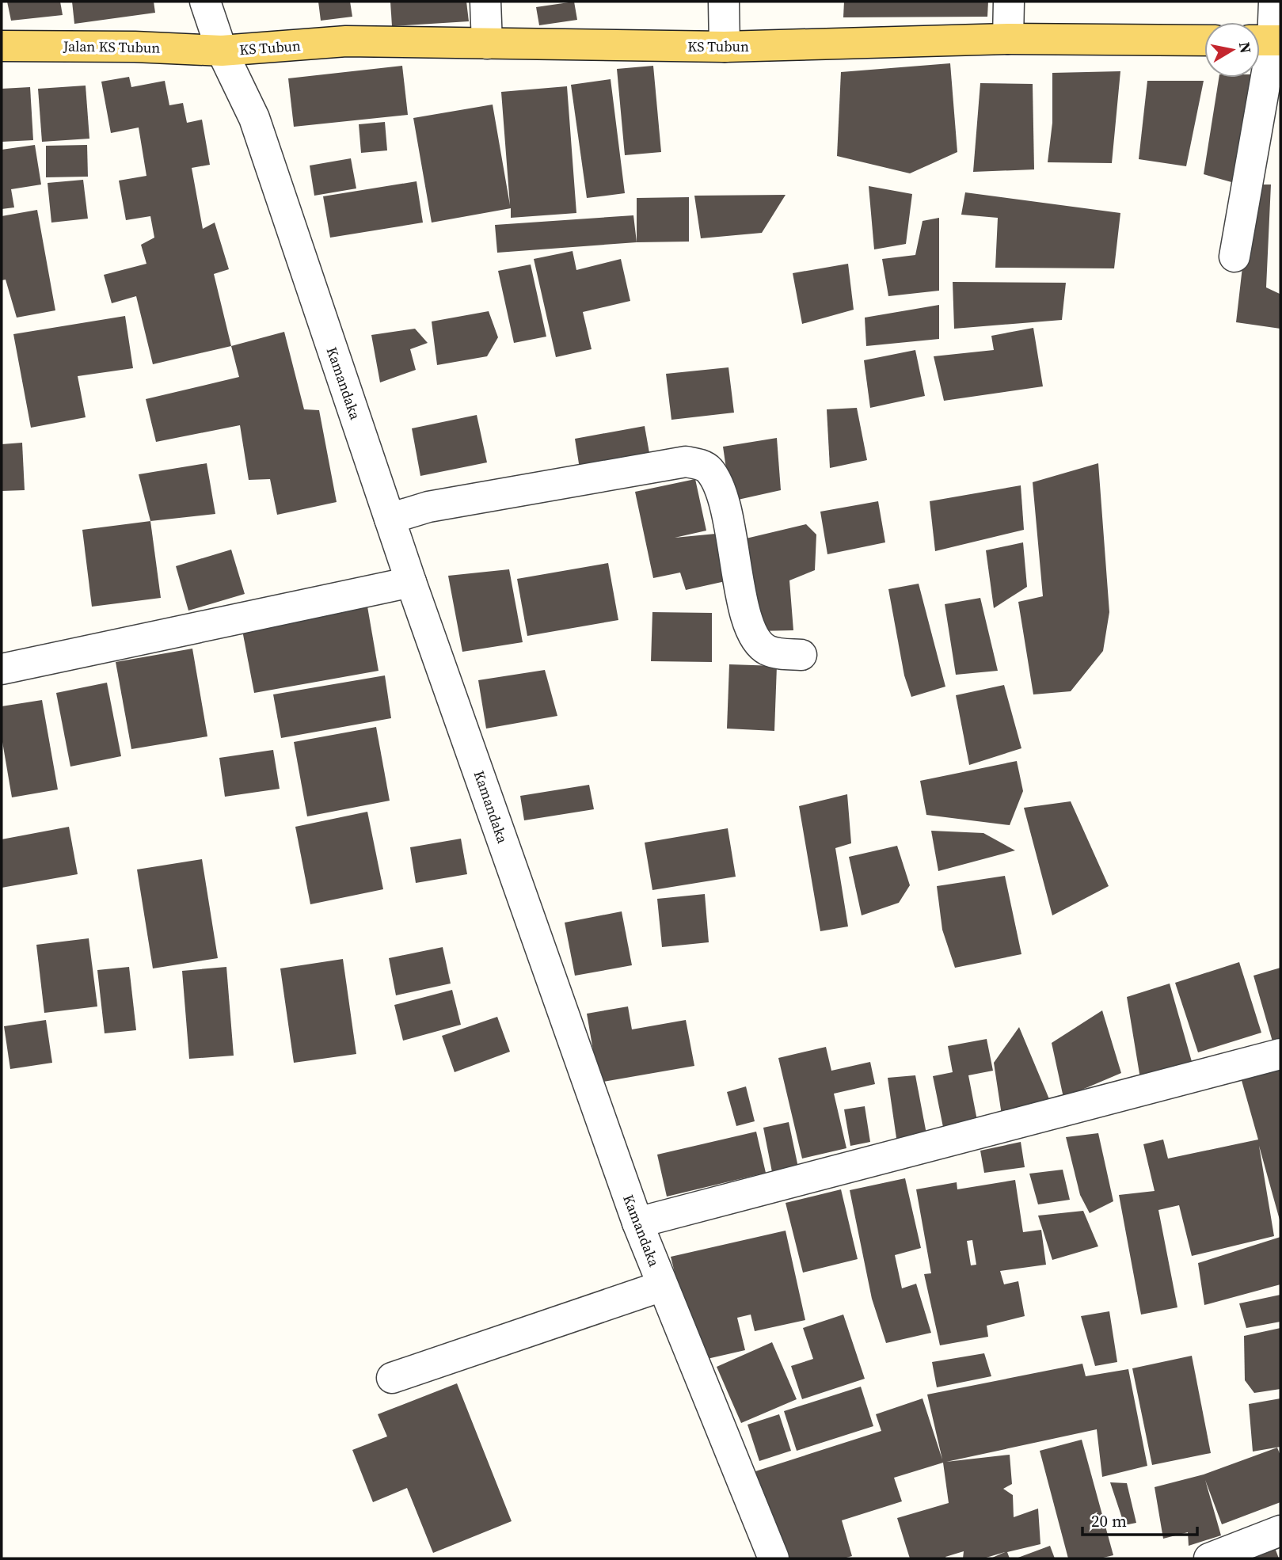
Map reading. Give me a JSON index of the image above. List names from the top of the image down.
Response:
{
  "streets": {
    "main road": ["KS Tubun", "Jalan KS Tubun"],
    "street": ["Kamandaka"]
  },
  "crossings": [
    ["KS Tubun", "Jalan KS Tubun"],
    ["KS Tubun", "Kamandaka"],
    ["Jalan KS Tubun", "Kamandaka"]
  ],
  "scale_bar": "20 m",
  "north": "right"
}
